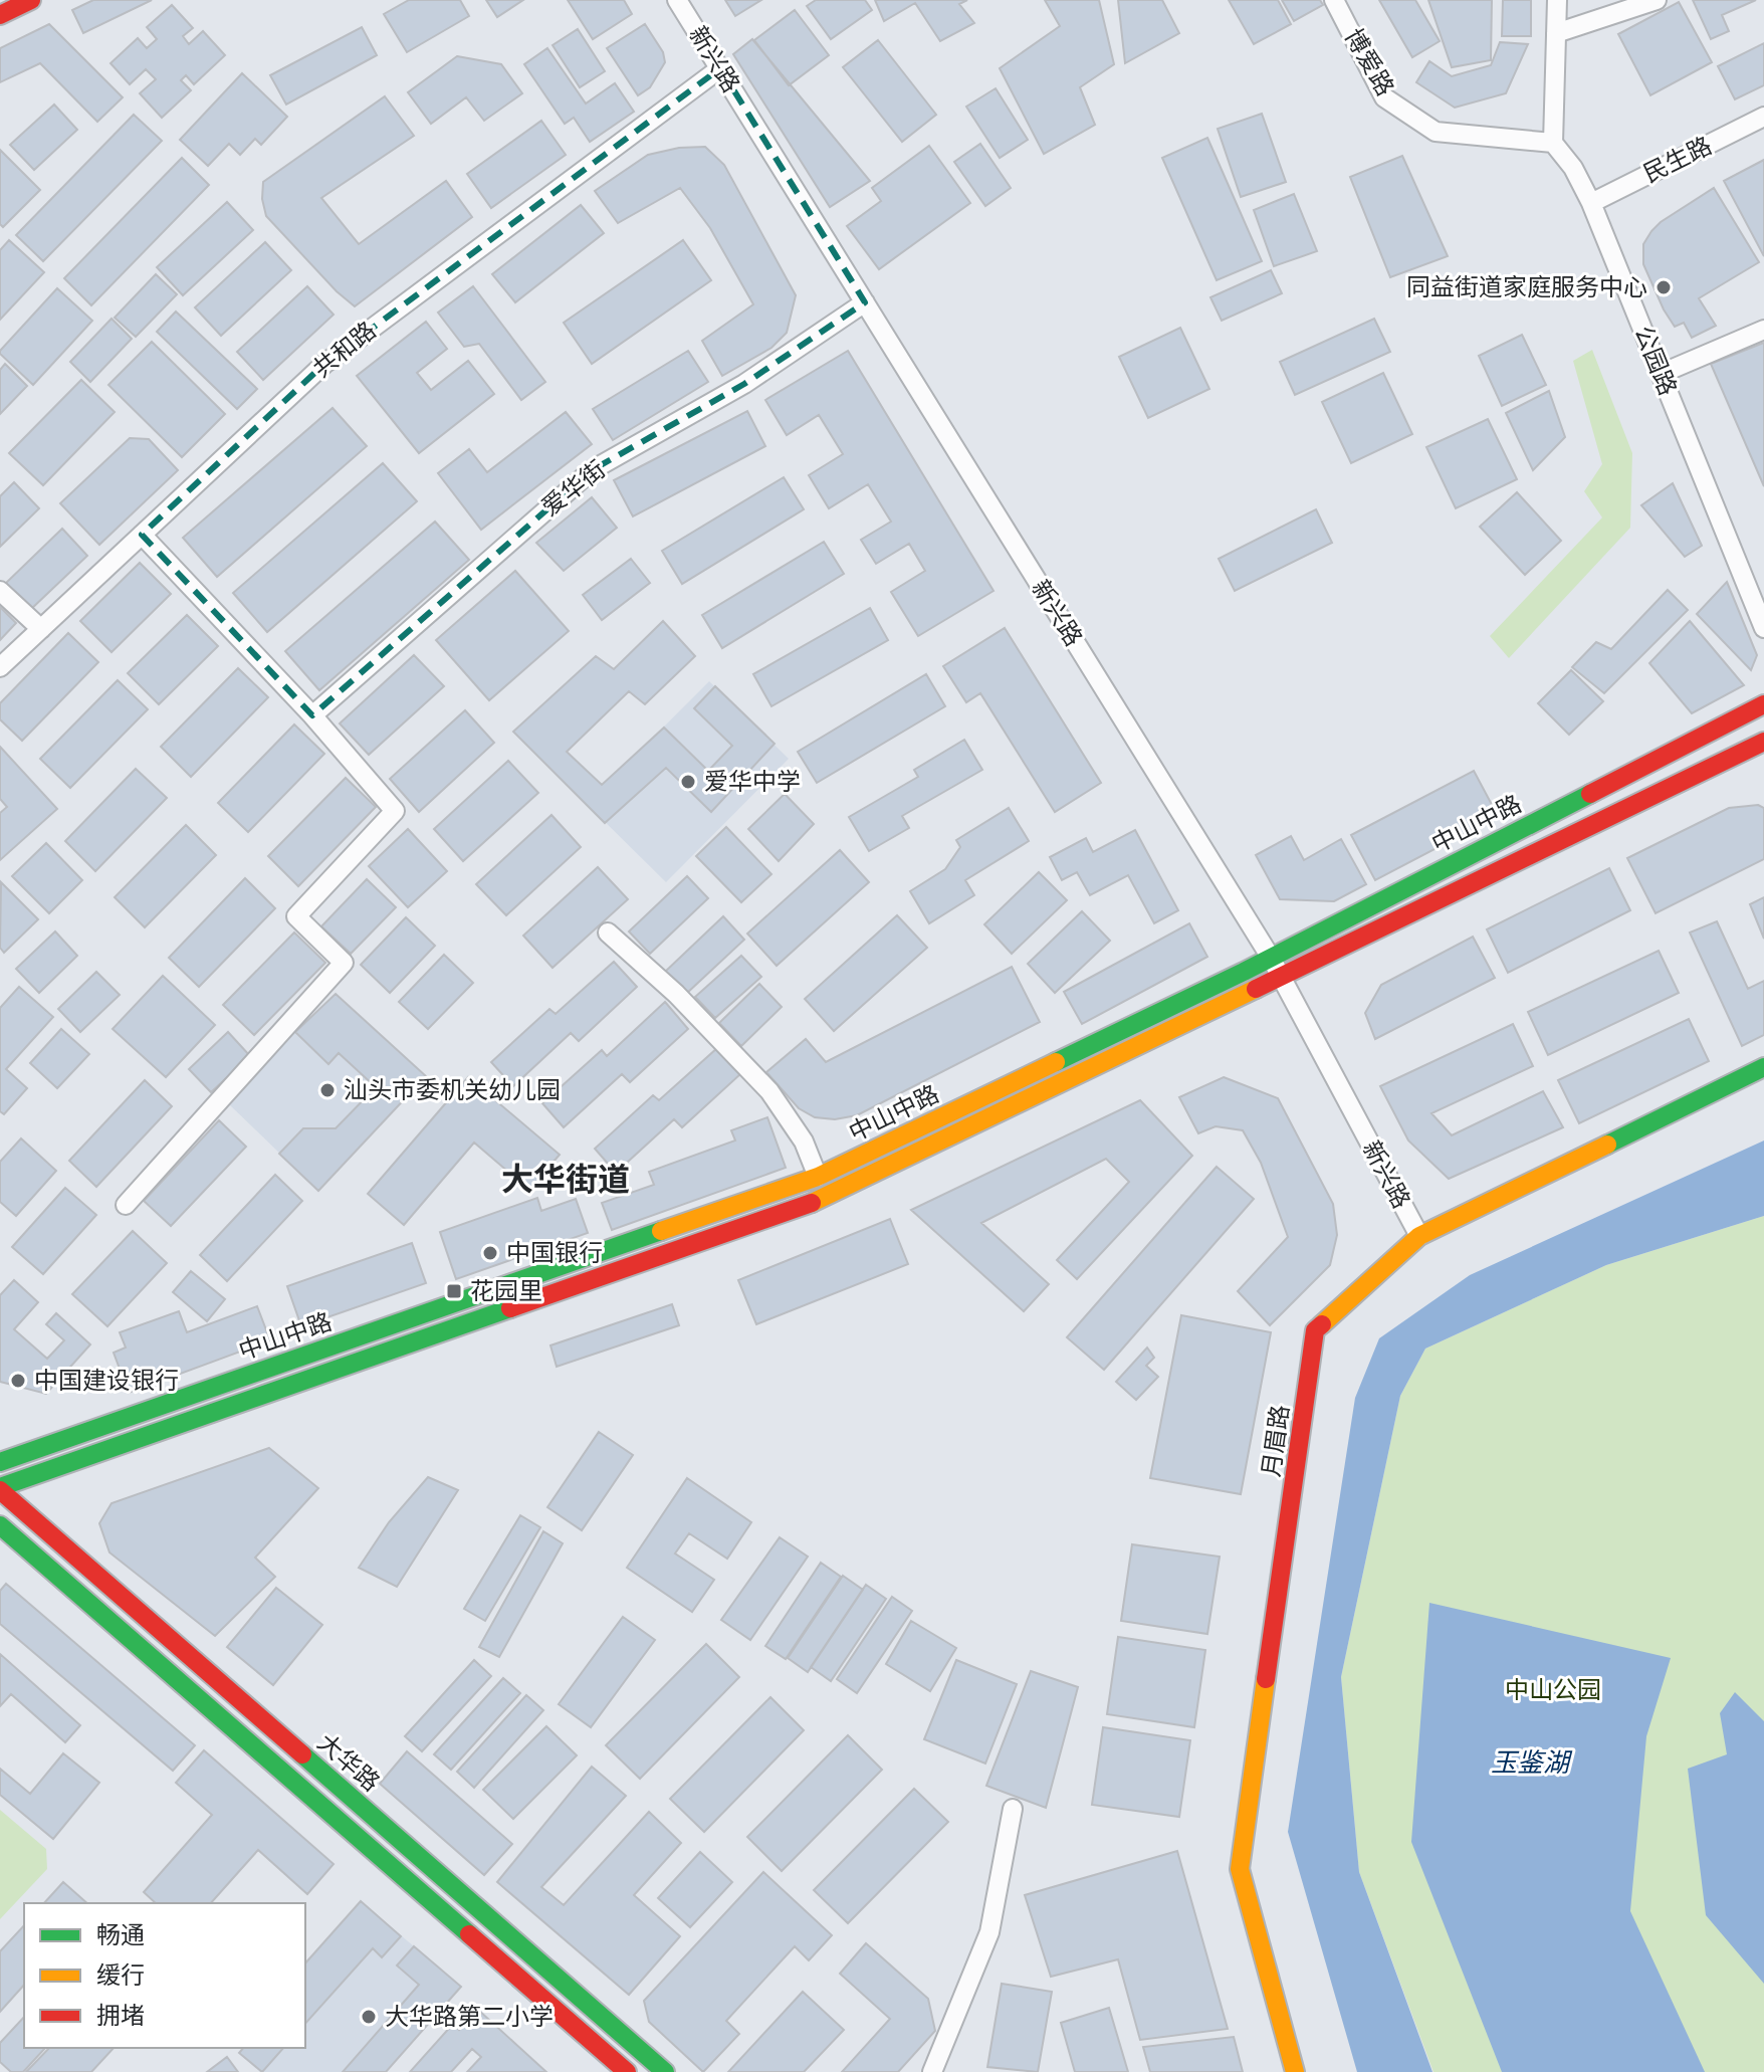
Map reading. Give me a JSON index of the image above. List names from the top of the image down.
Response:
{
  "streets": {
    "main road": ["中山中路", "月眉路", "大华路"],
    "street": [
      "新兴路",
      "博爱路",
      "民生路",
      "共和路",
      "公园路",
      "爱华街"
    ]
  },
  "crossings": [
    ["新兴路", "共和路"],
    ["新兴路", "爱华街"],
    ["新兴路", "中山中路"],
    ["新兴路", "月眉路"],
    ["博爱路", "公园路"],
    ["民生路", "公园路"],
    ["中山中路", "大华路"]
  ],
  "districts": ["大华街道"],
  "water": ["玉鉴湖"],
  "parks": ["中山公园"],
  "places": {
    "other": [
      "同益街道家庭服务中心",
      "爱华中学",
      "汕头市委机关幼儿园",
      "中国银行",
      "中国建设银行",
      "大华路第二小学"
    ],
    "transit": ["花园里"]
  },
  "legend": ["畅通", "缓行", "拥堵"]
}
